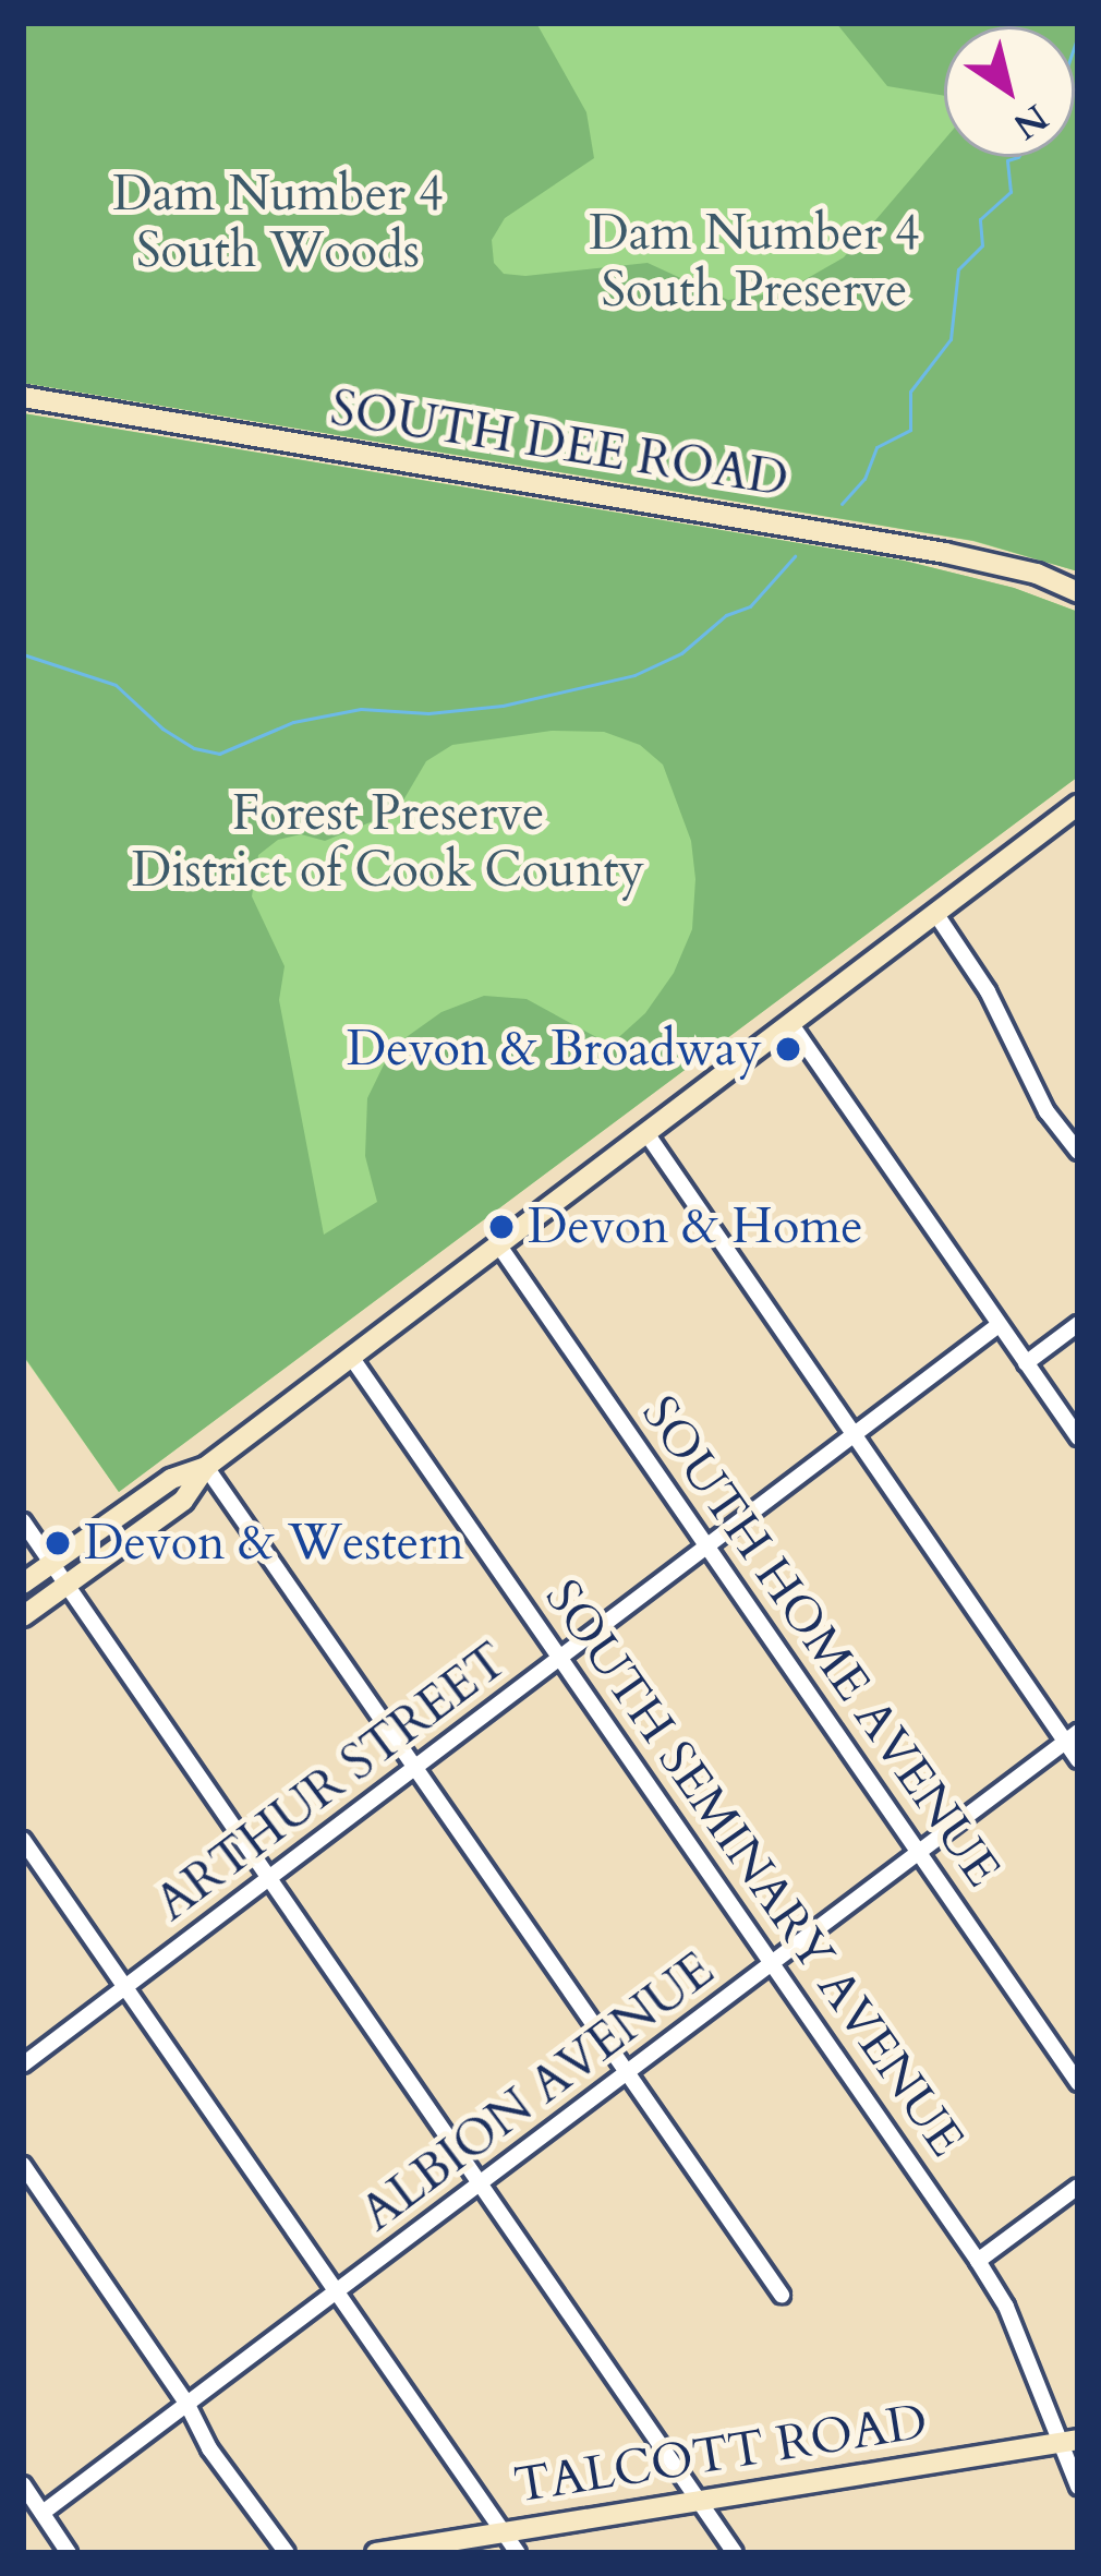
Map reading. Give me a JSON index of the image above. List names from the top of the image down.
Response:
{
  "streets": {
    "street": [
      "SOUTH DEE ROAD",
      "SOUTH HOME AVENUE",
      "ARTHUR STREET",
      "SOUTH SEMINARY AVENUE",
      "ALBION AVENUE",
      "TALCOTT ROAD"
    ]
  },
  "crossings": [
    ["SOUTH HOME AVENUE", "ARTHUR STREET"],
    ["SOUTH HOME AVENUE", "ALBION AVENUE"],
    ["ARTHUR STREET", "SOUTH SEMINARY AVENUE"],
    ["SOUTH SEMINARY AVENUE", "ALBION AVENUE"],
    ["SOUTH SEMINARY AVENUE", "TALCOTT ROAD"]
  ],
  "parks": ["Dam Number 4 South Woods", "Dam Number 4 South Preserve", "Forest Preserve District of Cook County"],
  "places": ["Devon & Broadway", "Devon & Home", "Devon & Western"],
  "north": "bottom right"
}
